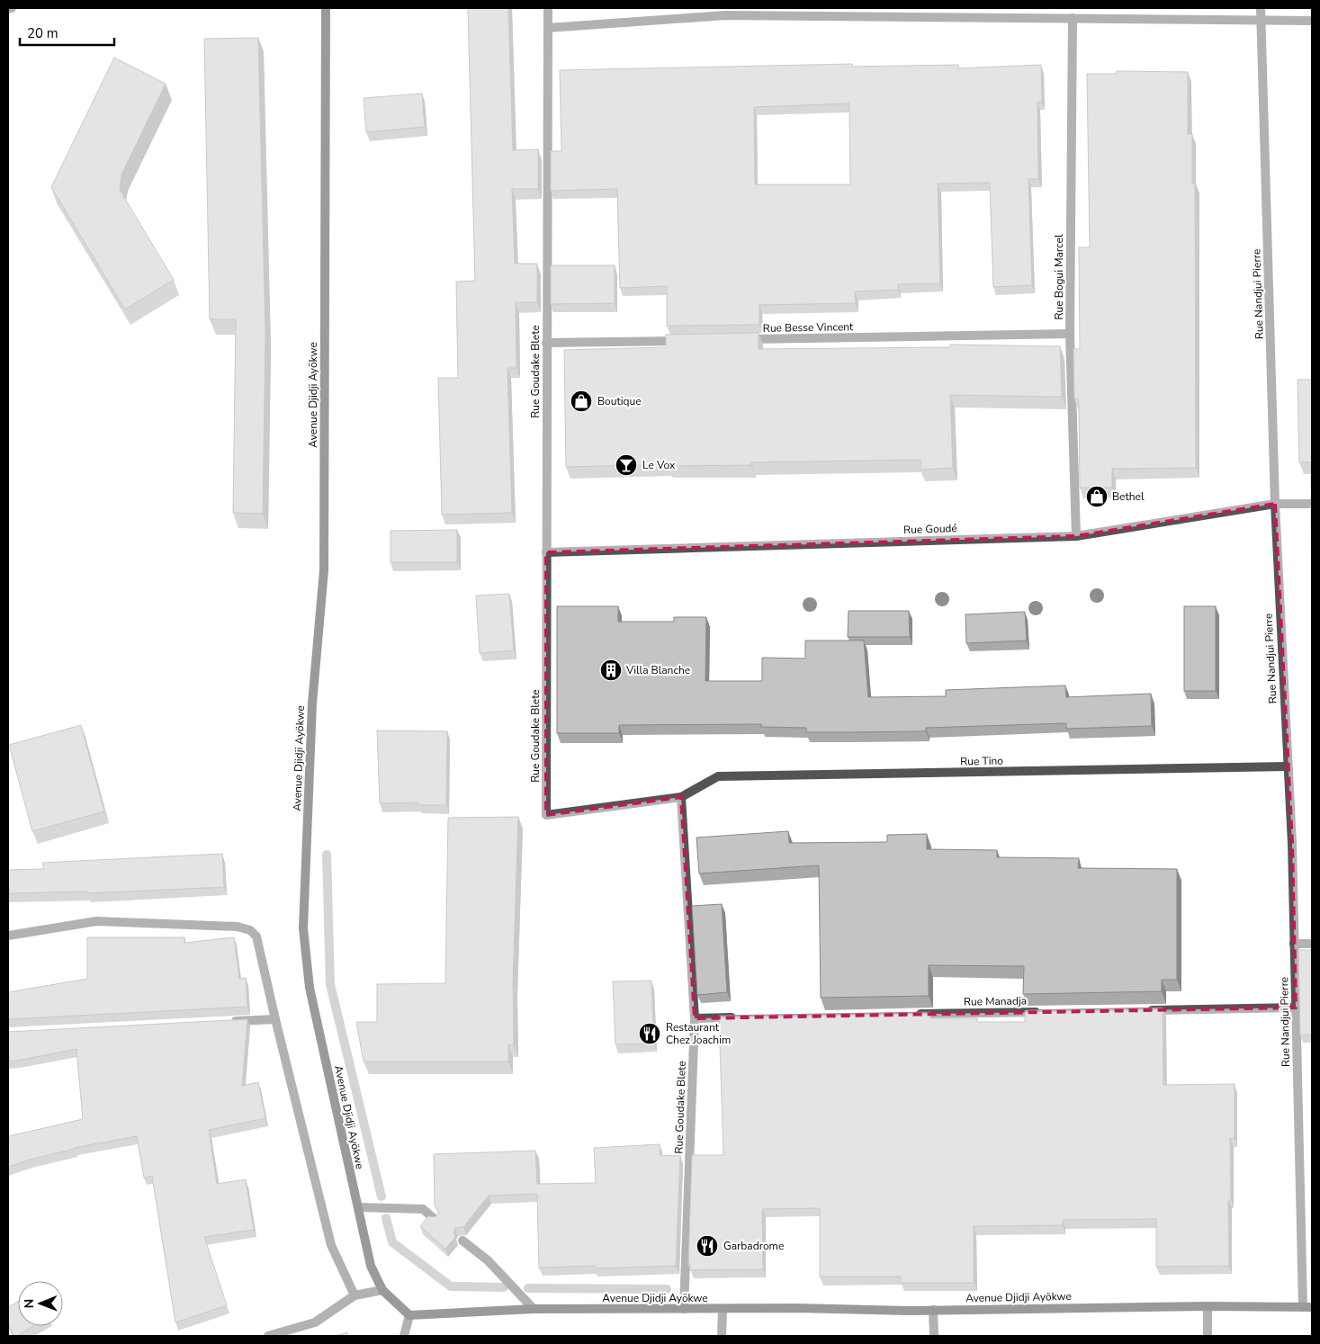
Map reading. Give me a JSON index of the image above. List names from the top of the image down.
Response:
{
  "streets": {
    "street": [
      "Rue Bogui Marcel",
      "Rue Nandjui Pierre",
      "Rue Besse Vincent",
      "Rue Goudake Blete",
      "Avenue Djidji Ayökwe",
      "Rue Goudé",
      "Rue Tino",
      "Rue Manadja"
    ]
  },
  "crossings": [
    ["Rue Bogui Marcel", "Rue Besse Vincent"],
    ["Rue Bogui Marcel", "Rue Goudé"],
    ["Rue Nandjui Pierre", "Avenue Djidji Ayökwe"],
    ["Rue Nandjui Pierre", "Rue Goudé"],
    ["Rue Nandjui Pierre", "Rue Tino"],
    ["Rue Goudake Blete", "Avenue Djidji Ayökwe"],
    ["Rue Goudake Blete", "Rue Goudé"],
    ["Rue Goudake Blete", "Rue Tino"]
  ],
  "places": {
    "shop": ["Boutique", "Bethel"],
    "bar": ["Le Vox"],
    "building": ["Villa Blanche"],
    "restaurant": ["Restaurant Chez Joachim", "Garbadrome"]
  },
  "scale_bar": "20 m",
  "north": "left"
}
